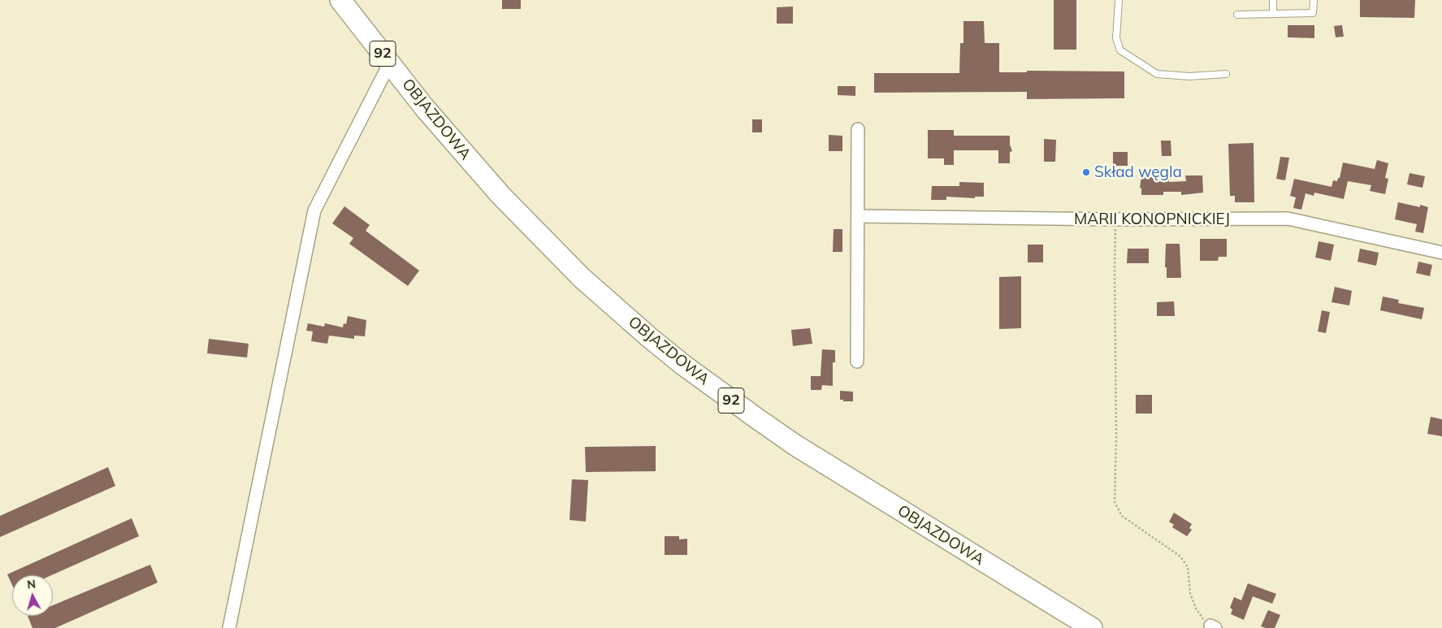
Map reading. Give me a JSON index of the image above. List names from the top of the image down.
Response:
{
  "streets": {
    "main road": ["92", "OBJAZDOWA"],
    "street": ["MARII KONOPNICKIEJ"]
  },
  "places": ["Skład węgla"],
  "north": "top"
}
